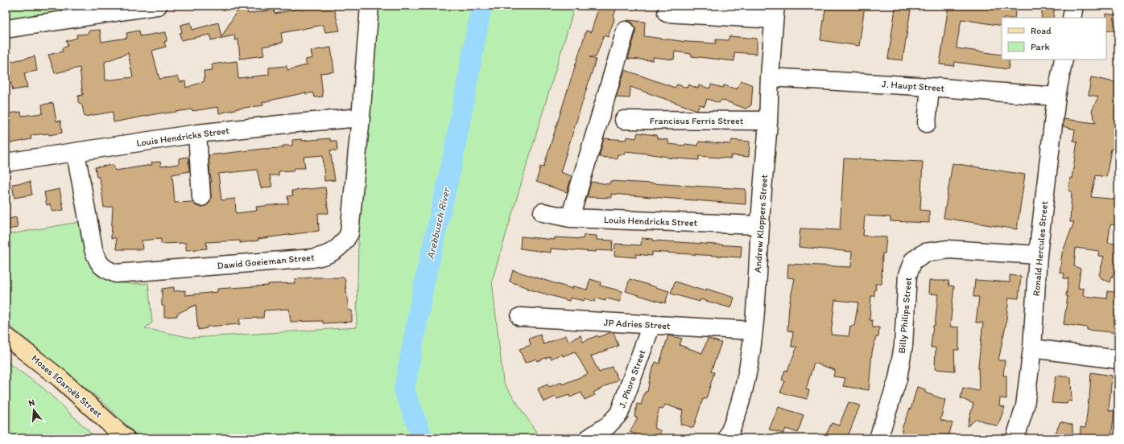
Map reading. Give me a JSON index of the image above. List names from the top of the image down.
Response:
{
  "streets": {
    "main road": ["Moses ǁGaroëb Street"],
    "street": [
      "J. Haupt Street",
      "Francisus Ferris Street",
      "Louis Hendricks Street",
      "Andrew Kloppers Street",
      "Ronald Hercules Street",
      "Dawid Goeieman Street",
      "Billy Philips Street",
      "JP Adries Street",
      "J. Phore Street"
    ]
  },
  "crossings": [
    ["J. Haupt Street", "Andrew Kloppers Street"],
    ["J. Haupt Street", "Ronald Hercules Street"],
    ["Francisus Ferris Street", "Andrew Kloppers Street"],
    ["Louis Hendricks Street", "Andrew Kloppers Street"],
    ["Louis Hendricks Street", "Dawid Goeieman Street"],
    ["Andrew Kloppers Street", "JP Adries Street"],
    ["Ronald Hercules Street", "Billy Philips Street"],
    ["JP Adries Street", "J. Phore Street"]
  ],
  "water": ["Arebbusch River"],
  "legend": ["Road", "Park"],
  "north": "top"
}
